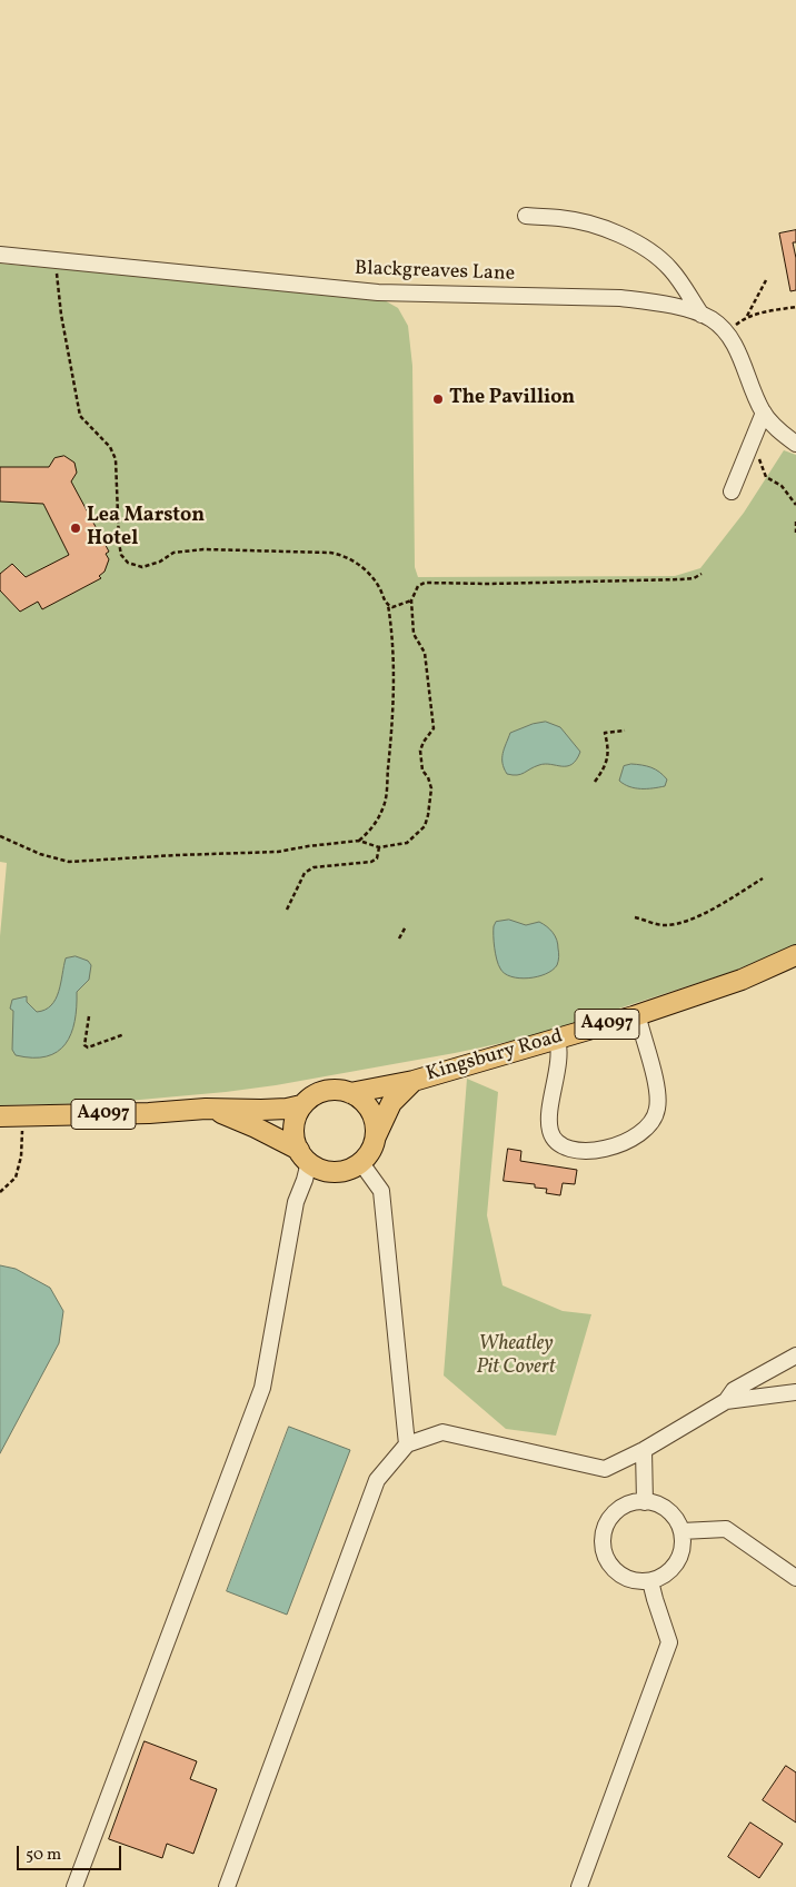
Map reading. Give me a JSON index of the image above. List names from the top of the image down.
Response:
{
  "streets": {
    "main road": ["A4097", "Kingsbury Road"],
    "street": ["Blackgreaves Lane"]
  },
  "parks": ["Wheatley Pit Covert"],
  "places": ["The Pavillion", "Lea Marston Hotel"],
  "scale_bar": "50 m"
}
